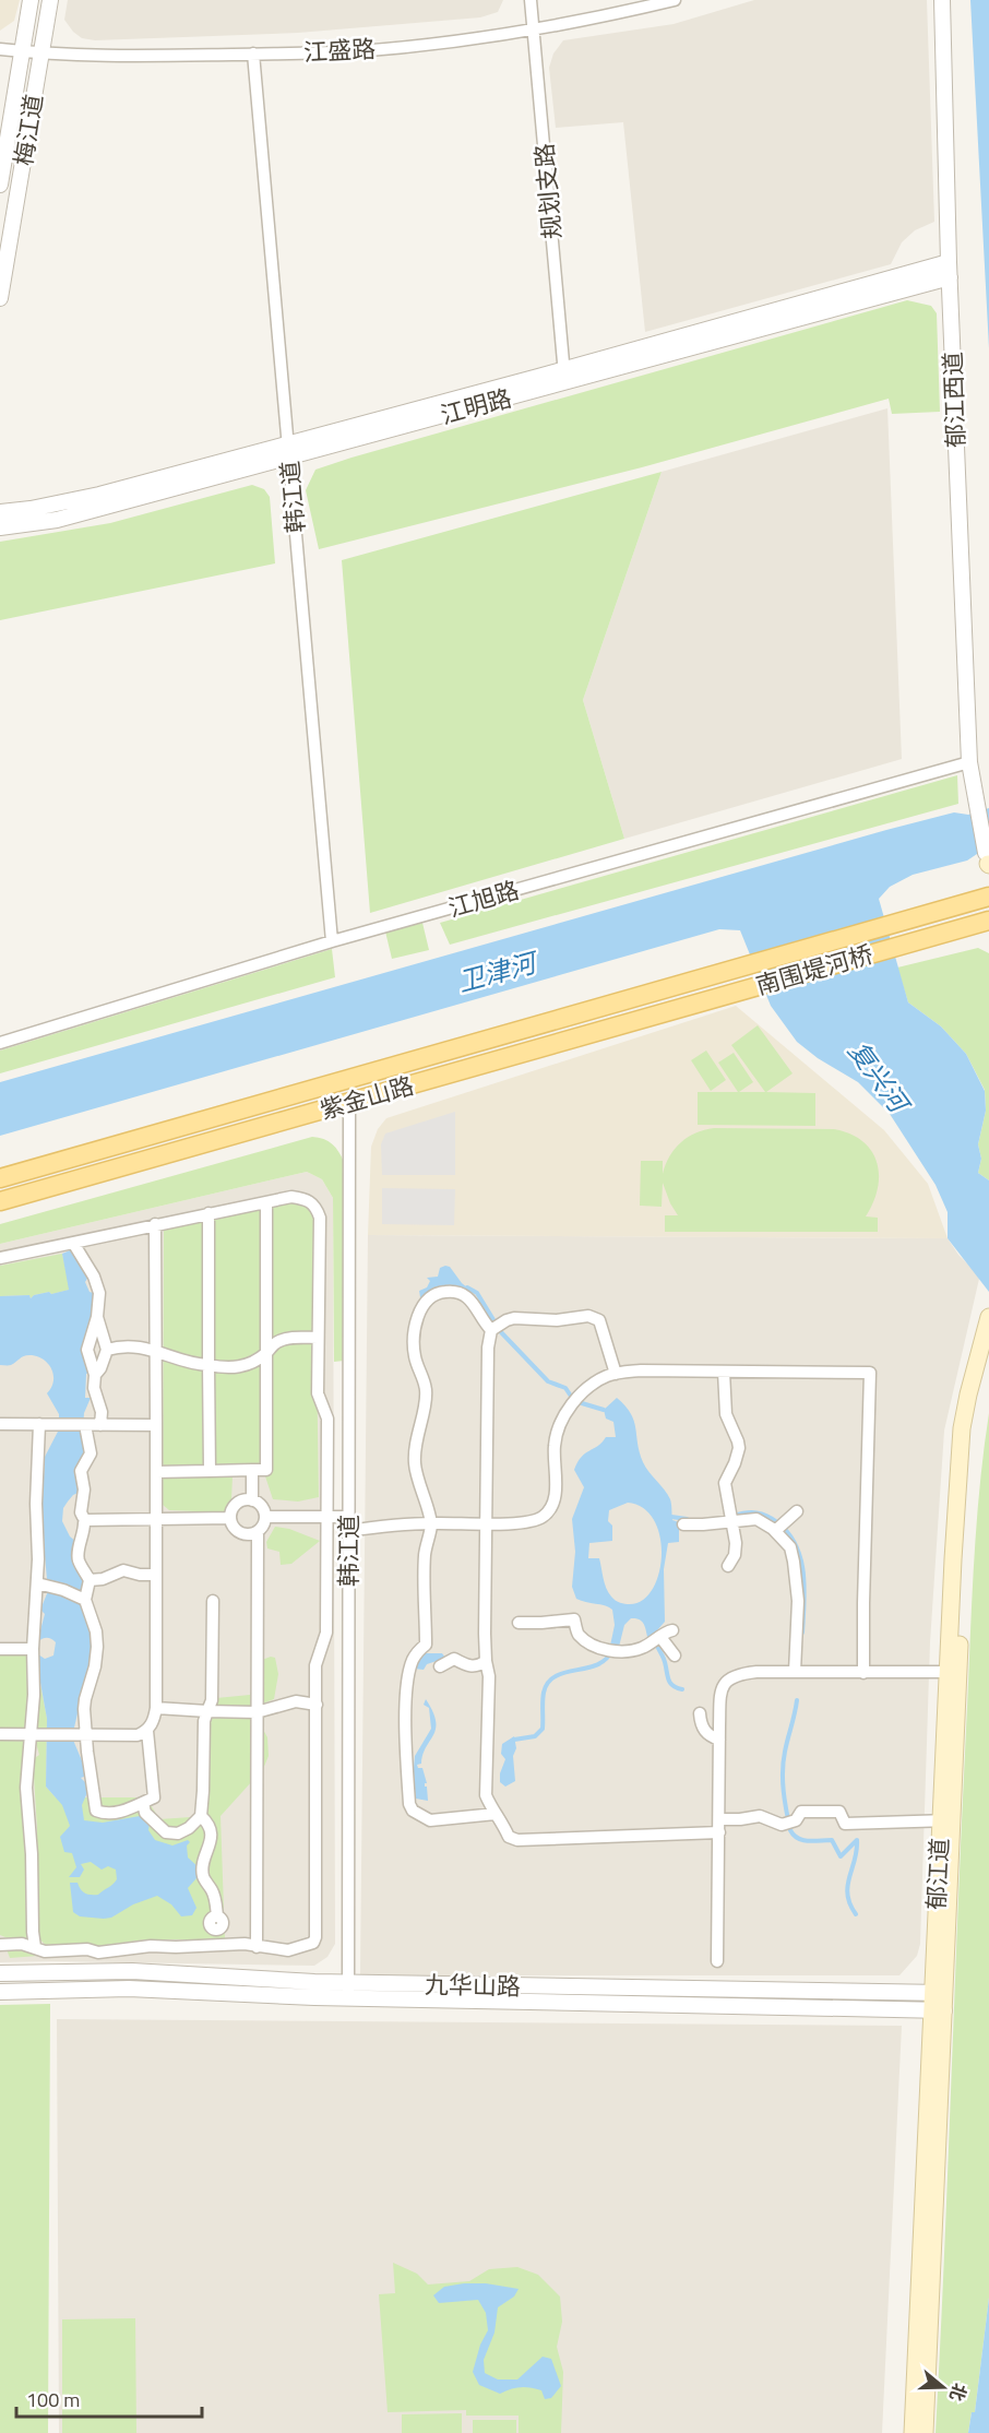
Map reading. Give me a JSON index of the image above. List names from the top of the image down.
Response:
{
  "streets": {
    "main road": ["南围堤河桥", "紫金山路", "郁江道"],
    "street": [
      "江盛路",
      "梅江道",
      "规划支路",
      "郁江西道",
      "江明路",
      "韩江道",
      "江旭路",
      "九华山路"
    ]
  },
  "crossings": [
    ["江盛路", "梅江道"],
    ["江盛路", "规划支路"],
    ["江盛路", "韩江道"],
    ["规划支路", "江明路"],
    ["郁江西道", "江明路"],
    ["郁江西道", "江旭路"],
    ["江明路", "韩江道"],
    ["韩江道", "江旭路"],
    ["韩江道", "紫金山路"],
    ["韩江道", "九华山路"],
    ["南围堤河桥", "紫金山路"],
    ["郁江道", "九华山路"]
  ],
  "water": ["卫津河", "复兴河"],
  "scale_bar": "100 m",
  "north": "right"
}
